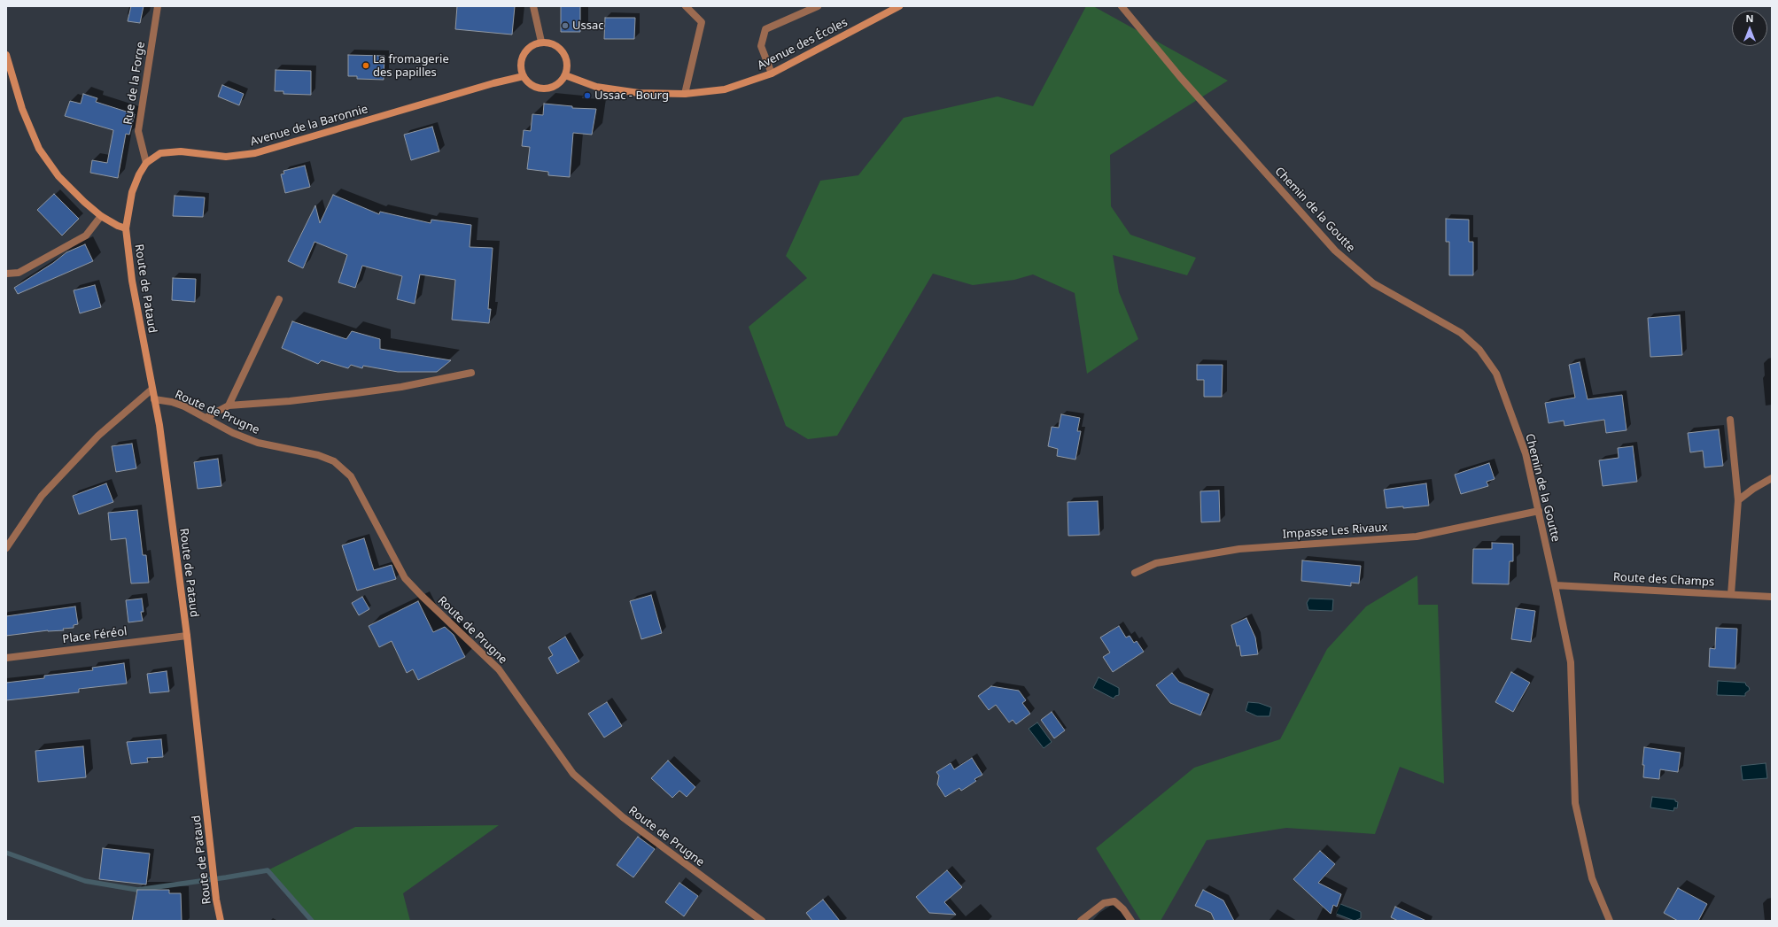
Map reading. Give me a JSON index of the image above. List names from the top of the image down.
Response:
{
  "streets": {
    "street": [
      "Avenue des Écoles",
      "Rue de la Forge",
      "Avenue de la Baronnie",
      "Chemin de la Goutte",
      "Route de Pataud",
      "Route de Prugne",
      "Impasse Les Rivaux",
      "Route des Champs",
      "Place Féréol"
    ]
  },
  "crossings": [
    ["Avenue des Écoles", "Avenue de la Baronnie"],
    ["Rue de la Forge", "Avenue de la Baronnie"],
    ["Avenue de la Baronnie", "Route de Pataud"],
    ["Chemin de la Goutte", "Impasse Les Rivaux"],
    ["Chemin de la Goutte", "Route des Champs"],
    ["Route de Pataud", "Route de Prugne"],
    ["Route de Pataud", "Place Féréol"]
  ],
  "places": ["Ussac", "La fromagerie des papilles", "Ussac - Bourg"],
  "north": "top"
}
